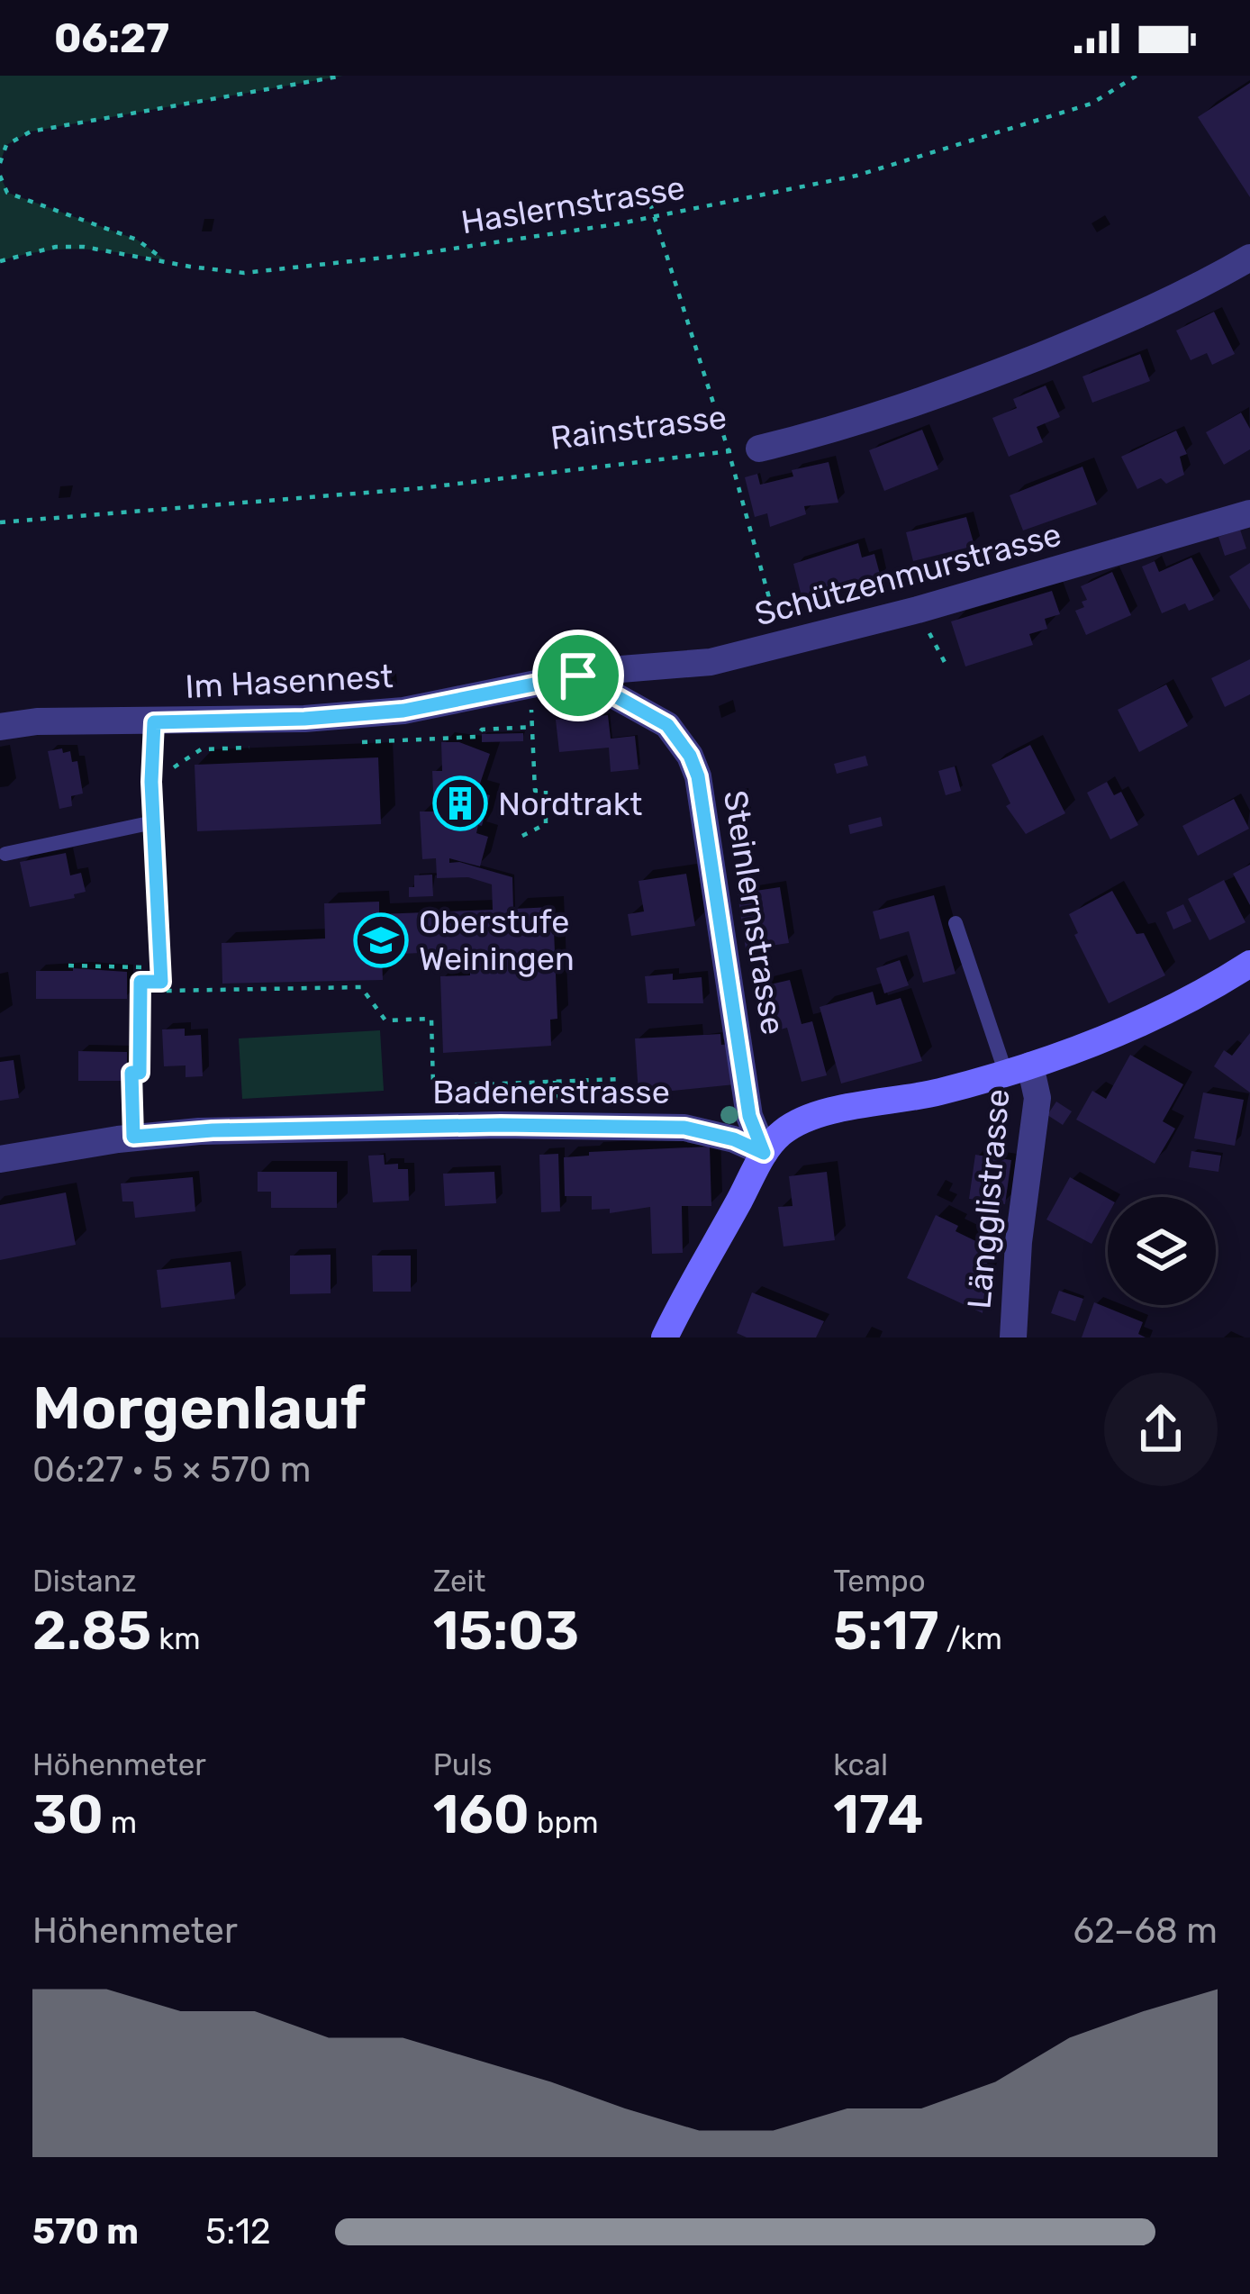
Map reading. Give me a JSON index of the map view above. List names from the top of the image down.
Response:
{
  "streets": {
    "street": [
      "Rainstrasse",
      "Schützenmurstrasse",
      "Im Hasennest",
      "Steinlernstrasse",
      "Badenerstrasse",
      "Längglistrasse"
    ],
    "path": ["Haslernstrasse"]
  },
  "crossings": [
    ["Schützenmurstrasse", "Im Hasennest"],
    ["Schützenmurstrasse", "Steinlernstrasse"],
    ["Im Hasennest", "Steinlernstrasse"],
    ["Steinlernstrasse", "Badenerstrasse"]
  ],
  "places": {
    "building": ["Nordtrakt"],
    "school or university": ["Oberstufe Weiningen"]
  },
  "page": {
    "status": "06:27",
    "heading": ["Morgenlauf", "06:27 · 5 × 570 m"],
    "stats": [
      ["Distanz", "2.85 km"],
      ["Zeit", "15:03"],
      ["Tempo", "5:17 /km"],
      ["Höhenmeter", "30 m"],
      ["Puls", "160 bpm"],
      ["kcal", "174"]
    ],
    "chart": ["Höhenmeter", "62–68 m"],
    "list": [
      {
        "name": "570 m",
        "note": "5:12"
      }
    ]
  }
}
